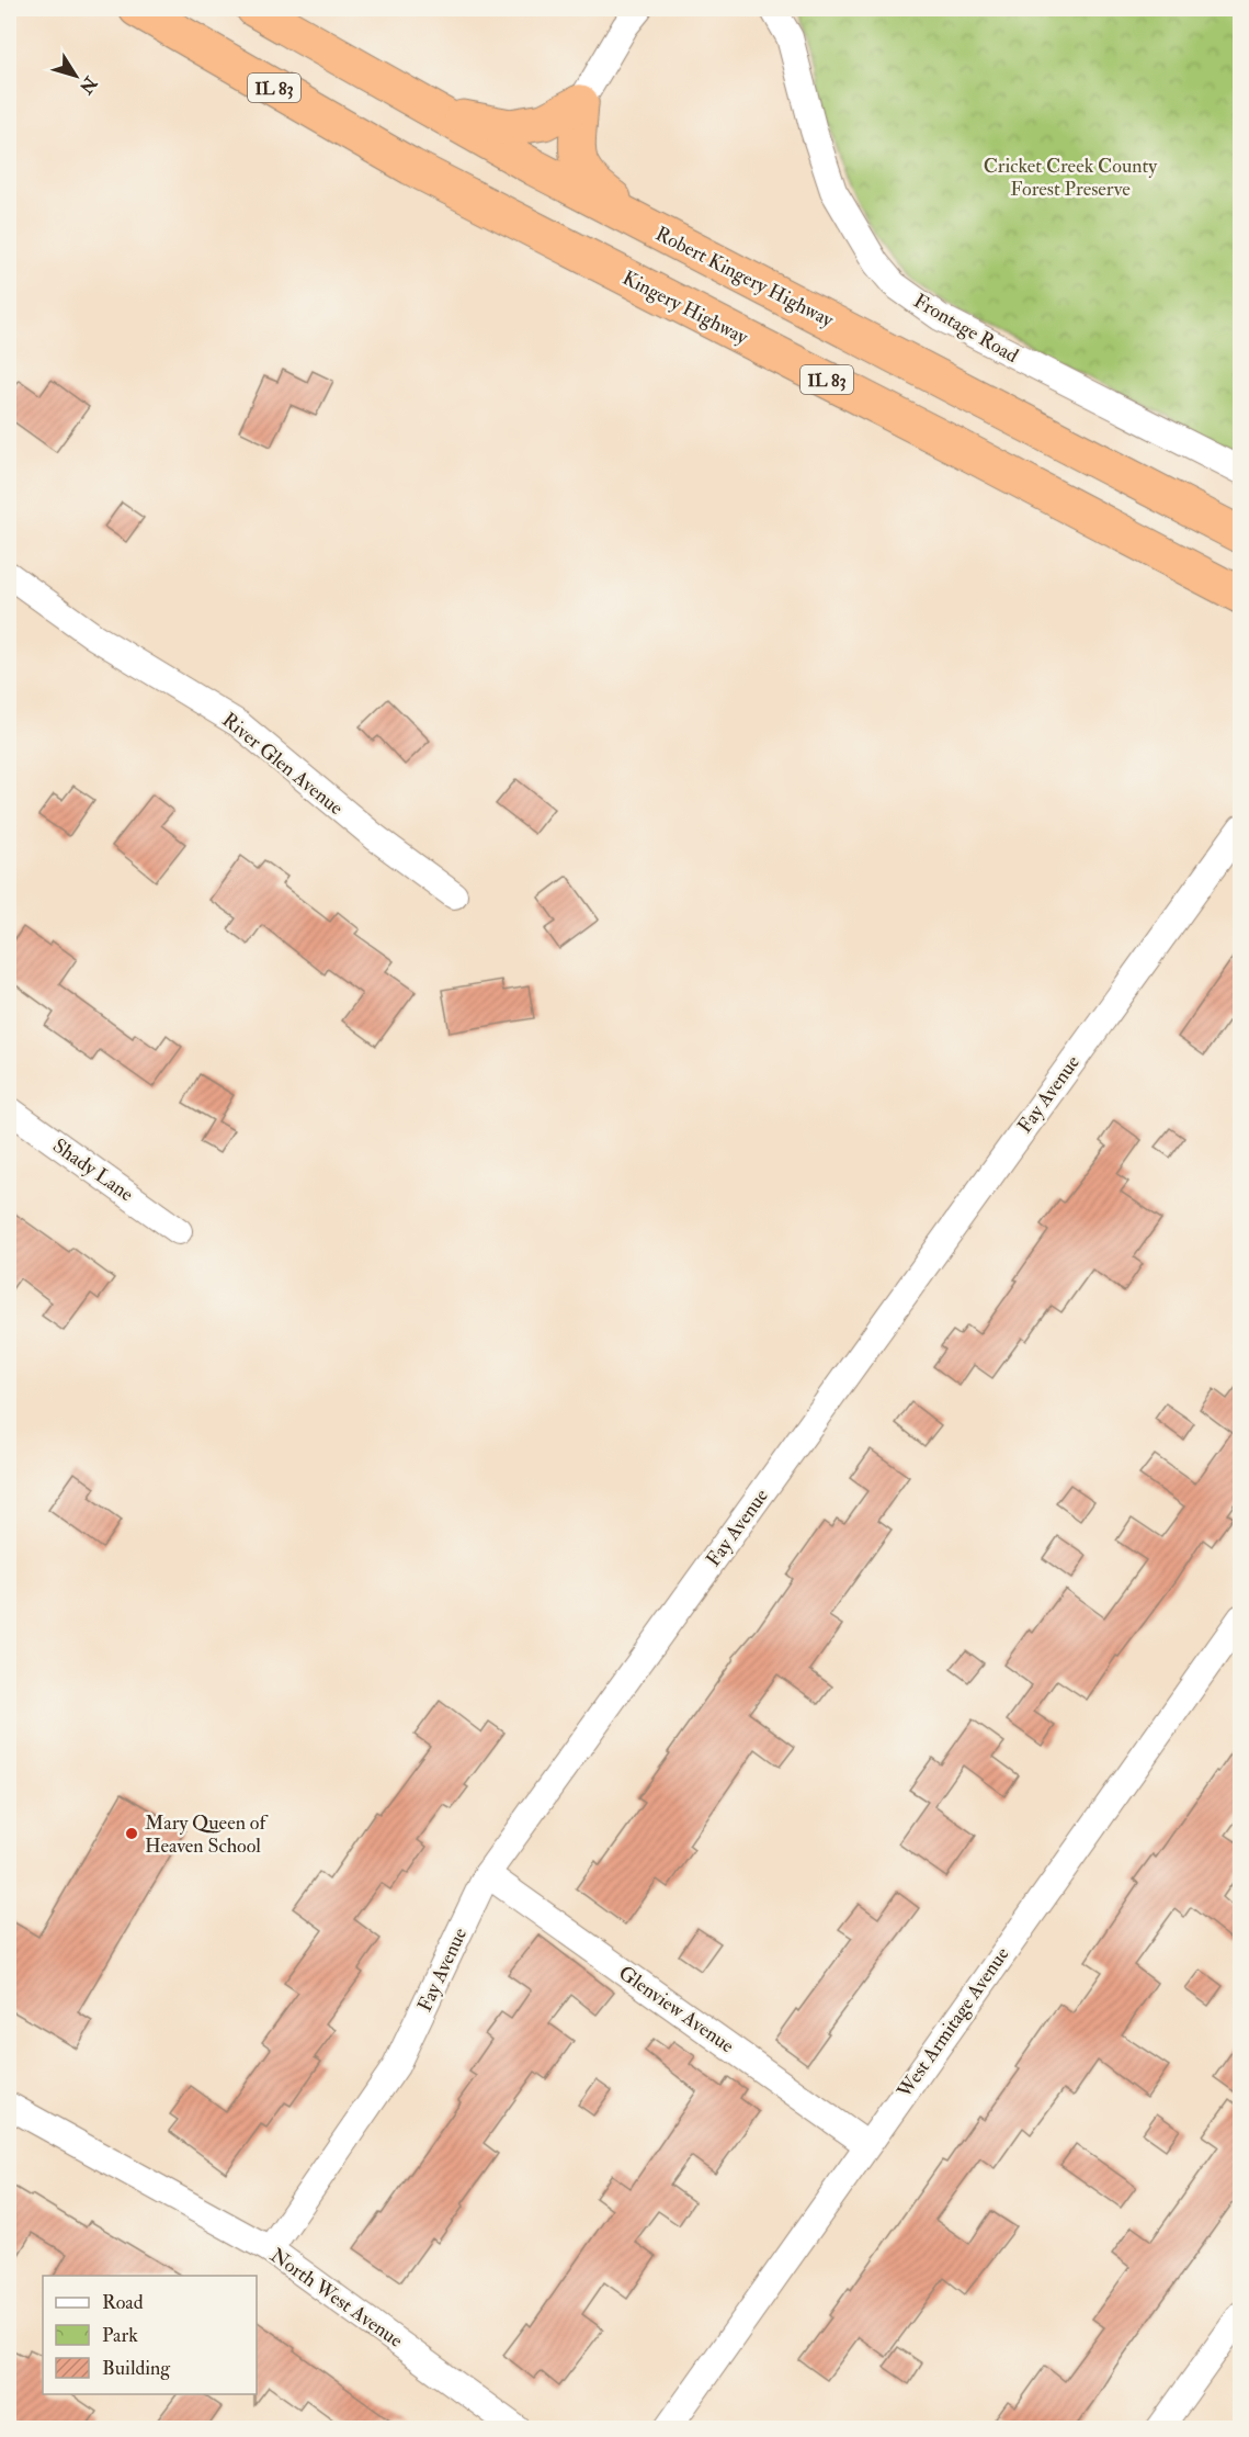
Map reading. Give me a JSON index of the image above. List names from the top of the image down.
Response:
{
  "streets": {
    "highway": ["IL 83", "Robert Kingery Highway", "Kingery Highway"],
    "street": [
      "Frontage Road",
      "River Glen Avenue",
      "Fay Avenue",
      "Shady Lane",
      "Glenview Avenue",
      "West Armitage Avenue",
      "North West Avenue"
    ]
  },
  "crossings": [
    ["Fay Avenue", "Glenview Avenue"],
    ["Fay Avenue", "North West Avenue"],
    ["Glenview Avenue", "West Armitage Avenue"]
  ],
  "parks": ["Cricket Creek County Forest Preserve"],
  "places": ["Mary Queen of Heaven School"],
  "legend": ["Road", "Park", "Building"],
  "north": "bottom right"
}
